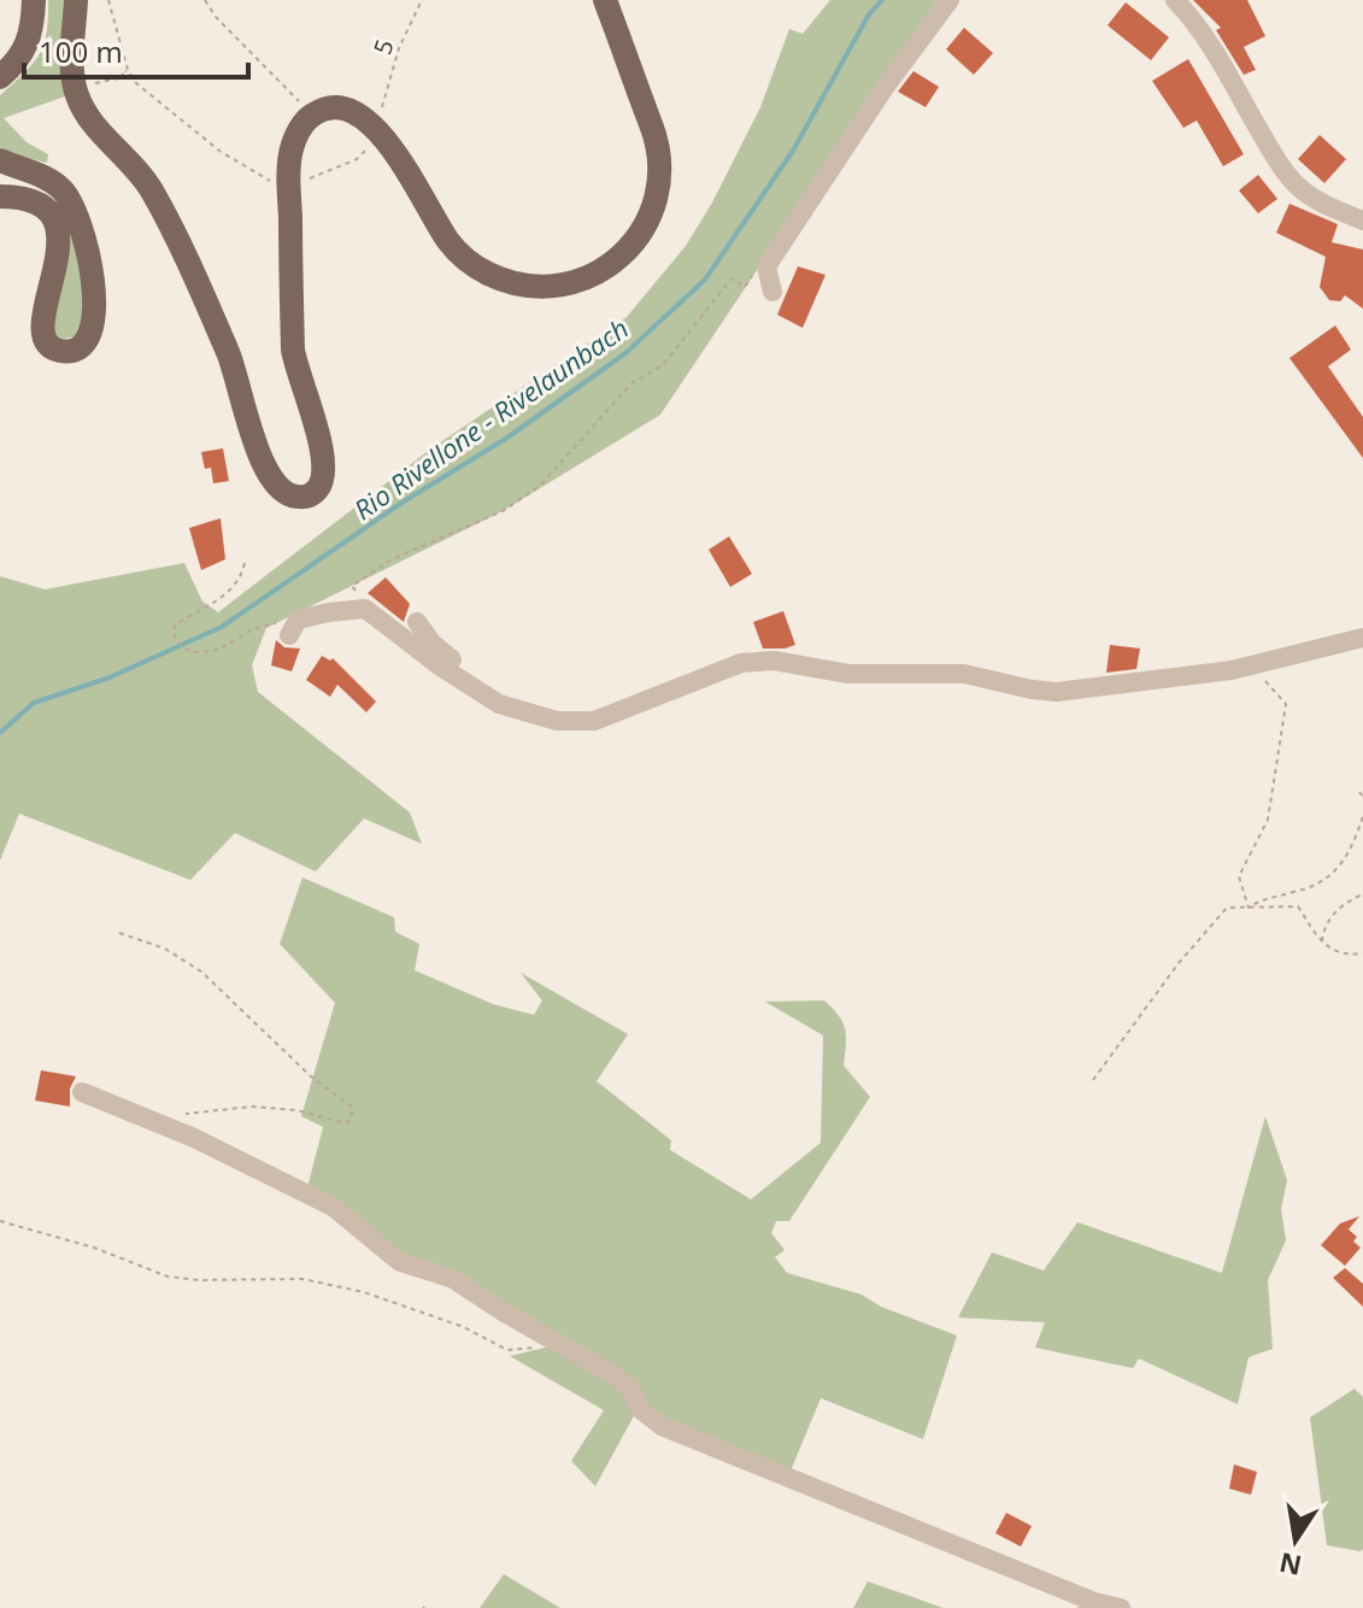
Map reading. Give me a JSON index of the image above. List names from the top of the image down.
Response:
{
  "streets": {
    "path": ["5"]
  },
  "water": ["Rio Rivellone - Rivelaunbach"],
  "scale_bar": "100 m",
  "north": "bottom"
}
